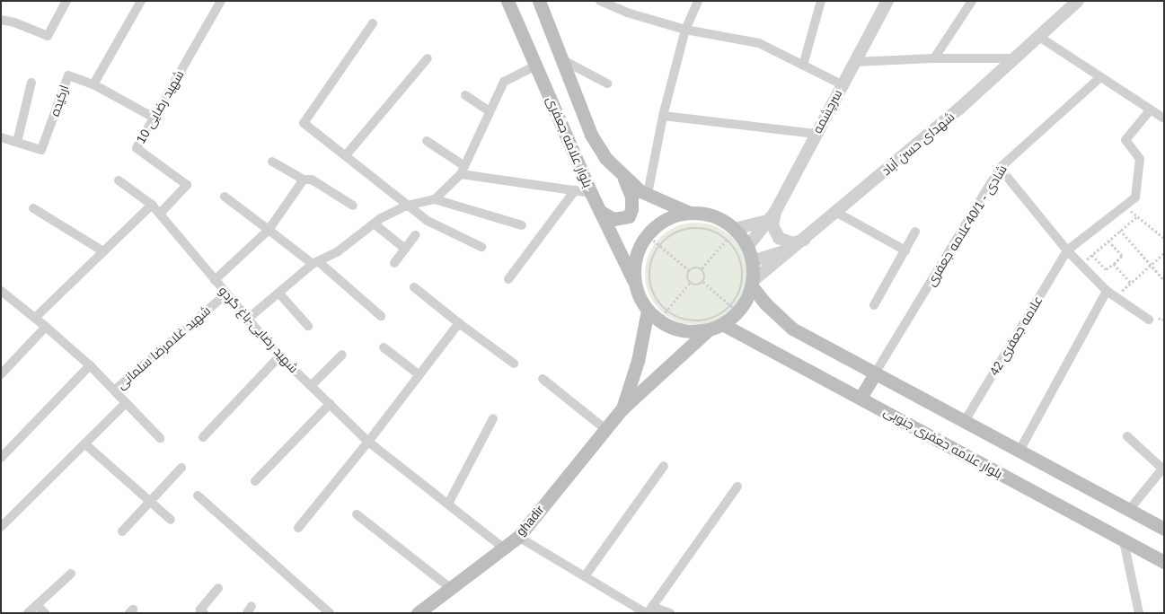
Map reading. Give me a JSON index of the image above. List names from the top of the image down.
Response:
{
  "streets": {
    "main road": ["بلوار علامه جعفری", "بلوار علامه جعفری جنوبی", "ghadir"],
    "street": [
      "ارکیده",
      "شهید رضایی 10",
      "سرچشمه",
      "شهدای حسن آباد",
      "شادی - 40/1علامه جعفری",
      "شهید رضایی-باغ گردو",
      "علامه جعفری 42",
      "شهید غلامرضا سلمانی"
    ]
  },
  "crossings": [
    ["ارکیده", "شهید رضایی 10"],
    ["شهید رضایی 10", "شهید رضایی-باغ گردو"],
    ["شهید رضایی-باغ گردو", "شهید غلامرضا سلمانی"],
    ["شهید رضایی-باغ گردو", "ghadir"]
  ]
}
